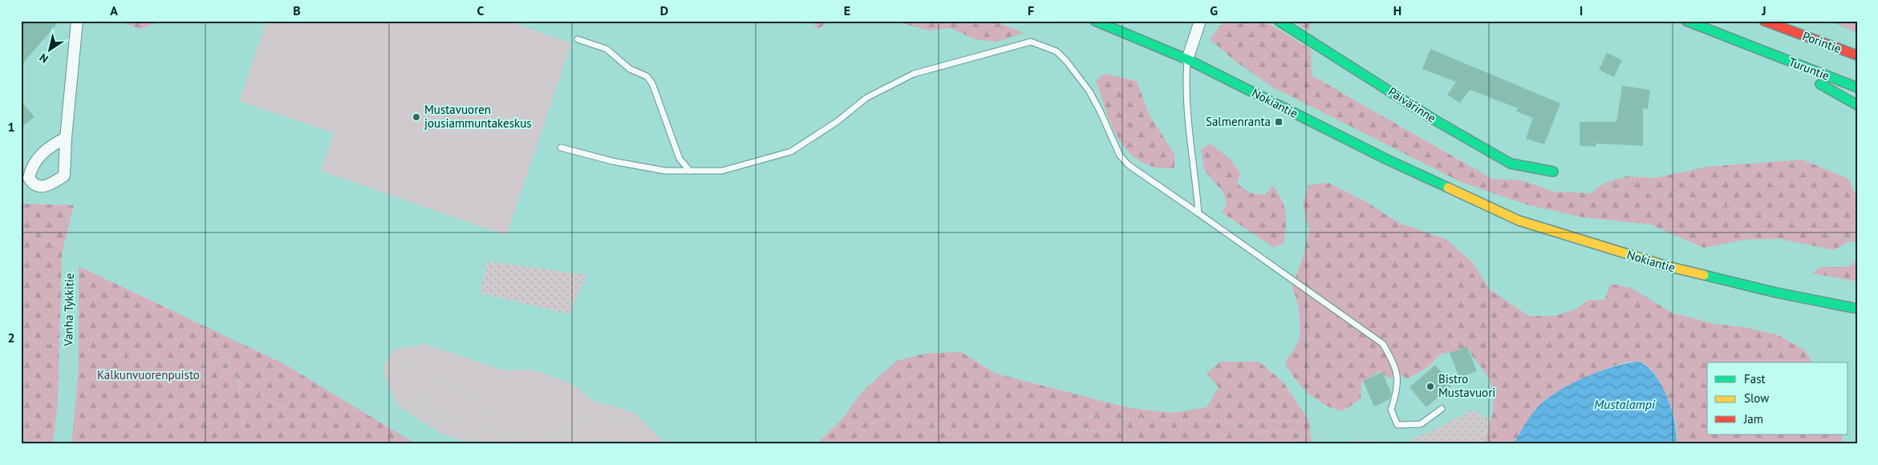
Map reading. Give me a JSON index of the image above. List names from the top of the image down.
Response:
{
  "streets": {
    "main road": [
      "Porintie",
      "Turuntie",
      "Nokiantie",
      "Päivärinne"
    ],
    "path": ["Vanha Tykkitie"]
  },
  "water": ["Mustalampi"],
  "parks": ["Kalkunvuorenpuisto"],
  "places": {
    "other": ["Mustavuoren jousiammuntakeskus", "Bistro Mustavuori"],
    "transit": ["Salmenranta"]
  },
  "legend": ["Fast", "Slow", "Jam"],
  "north": "bottom left",
  "grid": {
    "columns": [
      "A",
      "B",
      "C",
      "D",
      "E",
      "F",
      "G",
      "H",
      "I",
      "J"
    ],
    "rows": ["1", "2"]
  }
}
